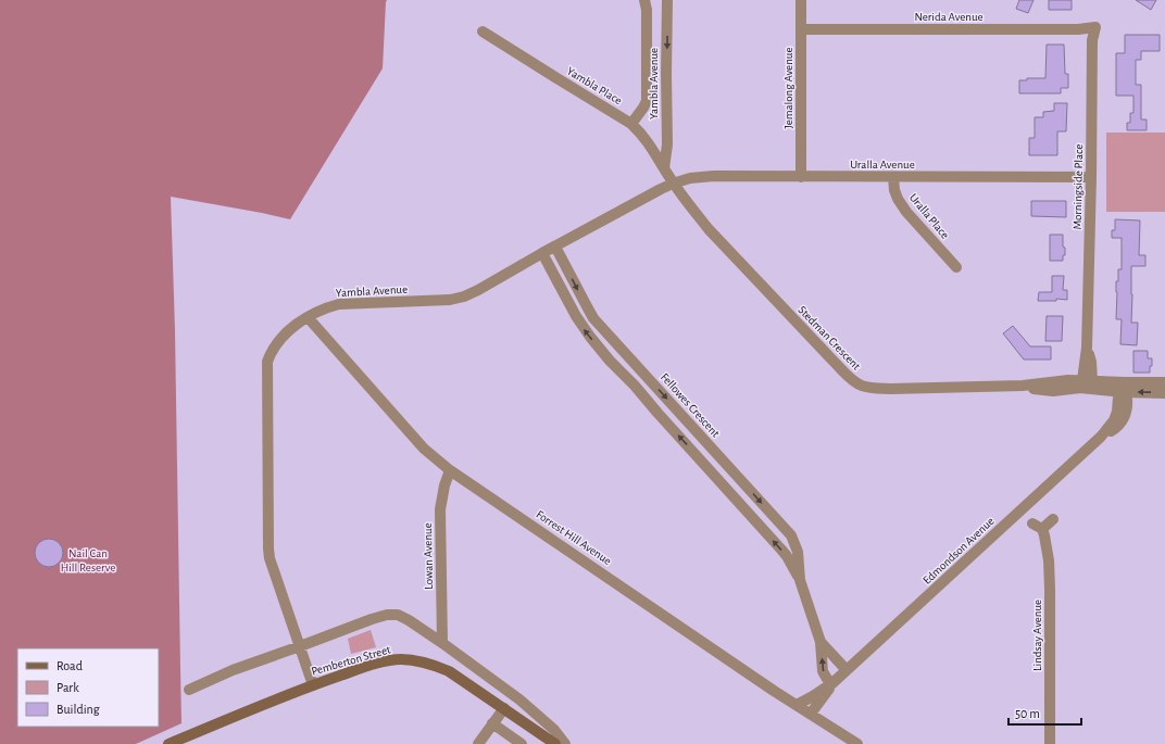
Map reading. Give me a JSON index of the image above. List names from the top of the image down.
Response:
{
  "streets": {
    "main road": ["Pemberton Street"],
    "street": [
      "Nerida Avenue",
      "Yambla Avenue",
      "Yambla Place",
      "Jemalong Avenue",
      "Uralla Avenue",
      "Morningside Place",
      "Uralla Place",
      "Stedman Crescent",
      "Fellowes Crescent",
      "Forrest Hill Avenue",
      "Edmondson Avenue",
      "Lowan Avenue",
      "Lindsay Avenue"
    ]
  },
  "crossings": [
    ["Nerida Avenue", "Jemalong Avenue"],
    ["Nerida Avenue", "Morningside Place"],
    ["Yambla Avenue", "Yambla Place"],
    ["Yambla Avenue", "Uralla Avenue"],
    ["Yambla Avenue", "Stedman Crescent"],
    ["Yambla Avenue", "Fellowes Crescent"],
    ["Yambla Avenue", "Forrest Hill Avenue"],
    ["Yambla Avenue", "Pemberton Street"],
    ["Yambla Place", "Uralla Avenue"],
    ["Yambla Place", "Stedman Crescent"],
    ["Jemalong Avenue", "Uralla Avenue"],
    ["Uralla Avenue", "Morningside Place"],
    ["Uralla Avenue", "Uralla Place"],
    ["Uralla Avenue", "Stedman Crescent"],
    ["Morningside Place", "Stedman Crescent"],
    ["Stedman Crescent", "Edmondson Avenue"],
    ["Fellowes Crescent", "Edmondson Avenue"],
    ["Forrest Hill Avenue", "Edmondson Avenue"],
    ["Forrest Hill Avenue", "Lowan Avenue"]
  ],
  "parks": ["Nail Can Hill Reserve"],
  "legend": ["Road", "Park", "Building"],
  "scale_bar": "50 m"
}
